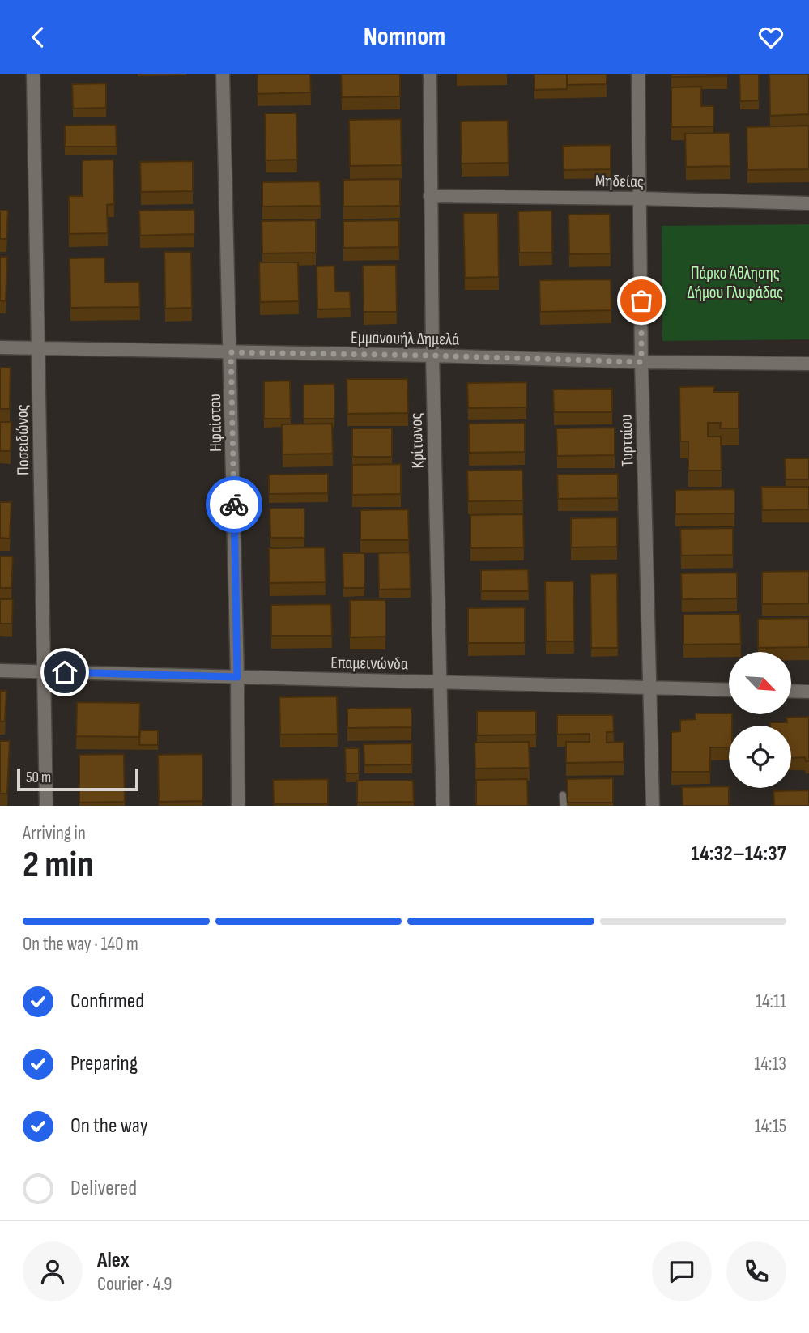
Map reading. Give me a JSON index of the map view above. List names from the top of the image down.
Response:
{
  "streets": {
    "street": [
      "Μηδείας",
      "Εμμανουήλ Δημελά",
      "Ηφαίστου",
      "Ποσειδώνος",
      "Κρίτωνος",
      "Τυρταίου",
      "Επαμεινώνδα"
    ]
  },
  "crossings": [
    ["Μηδείας", "Κρίτωνος"],
    ["Μηδείας", "Τυρταίου"],
    ["Εμμανουήλ Δημελά", "Ηφαίστου"],
    ["Εμμανουήλ Δημελά", "Ποσειδώνος"],
    ["Εμμανουήλ Δημελά", "Κρίτωνος"],
    ["Εμμανουήλ Δημελά", "Τυρταίου"],
    ["Ηφαίστου", "Επαμεινώνδα"],
    ["Ποσειδώνος", "Επαμεινώνδα"],
    ["Κρίτωνος", "Επαμεινώνδα"],
    ["Τυρταίου", "Επαμεινώνδα"]
  ],
  "parks": ["Πάρκο Άθλησης Δήμου Γλυφάδας"],
  "scale_bar": "50 m",
  "north": "bottom right",
  "page": {
    "header": "Nomnom",
    "scale": "50 m",
    "heading": ["2 min", "Arriving in", "14:32–14:37"],
    "panel": ["Alex", "Courier · 4.9"],
    "bar": "On the way · 140 m",
    "list": [
      ["Confirmed", "14:11"],
      ["Preparing", "14:13"],
      ["On the way", "14:15"],
      "Delivered"
    ]
  }
}
